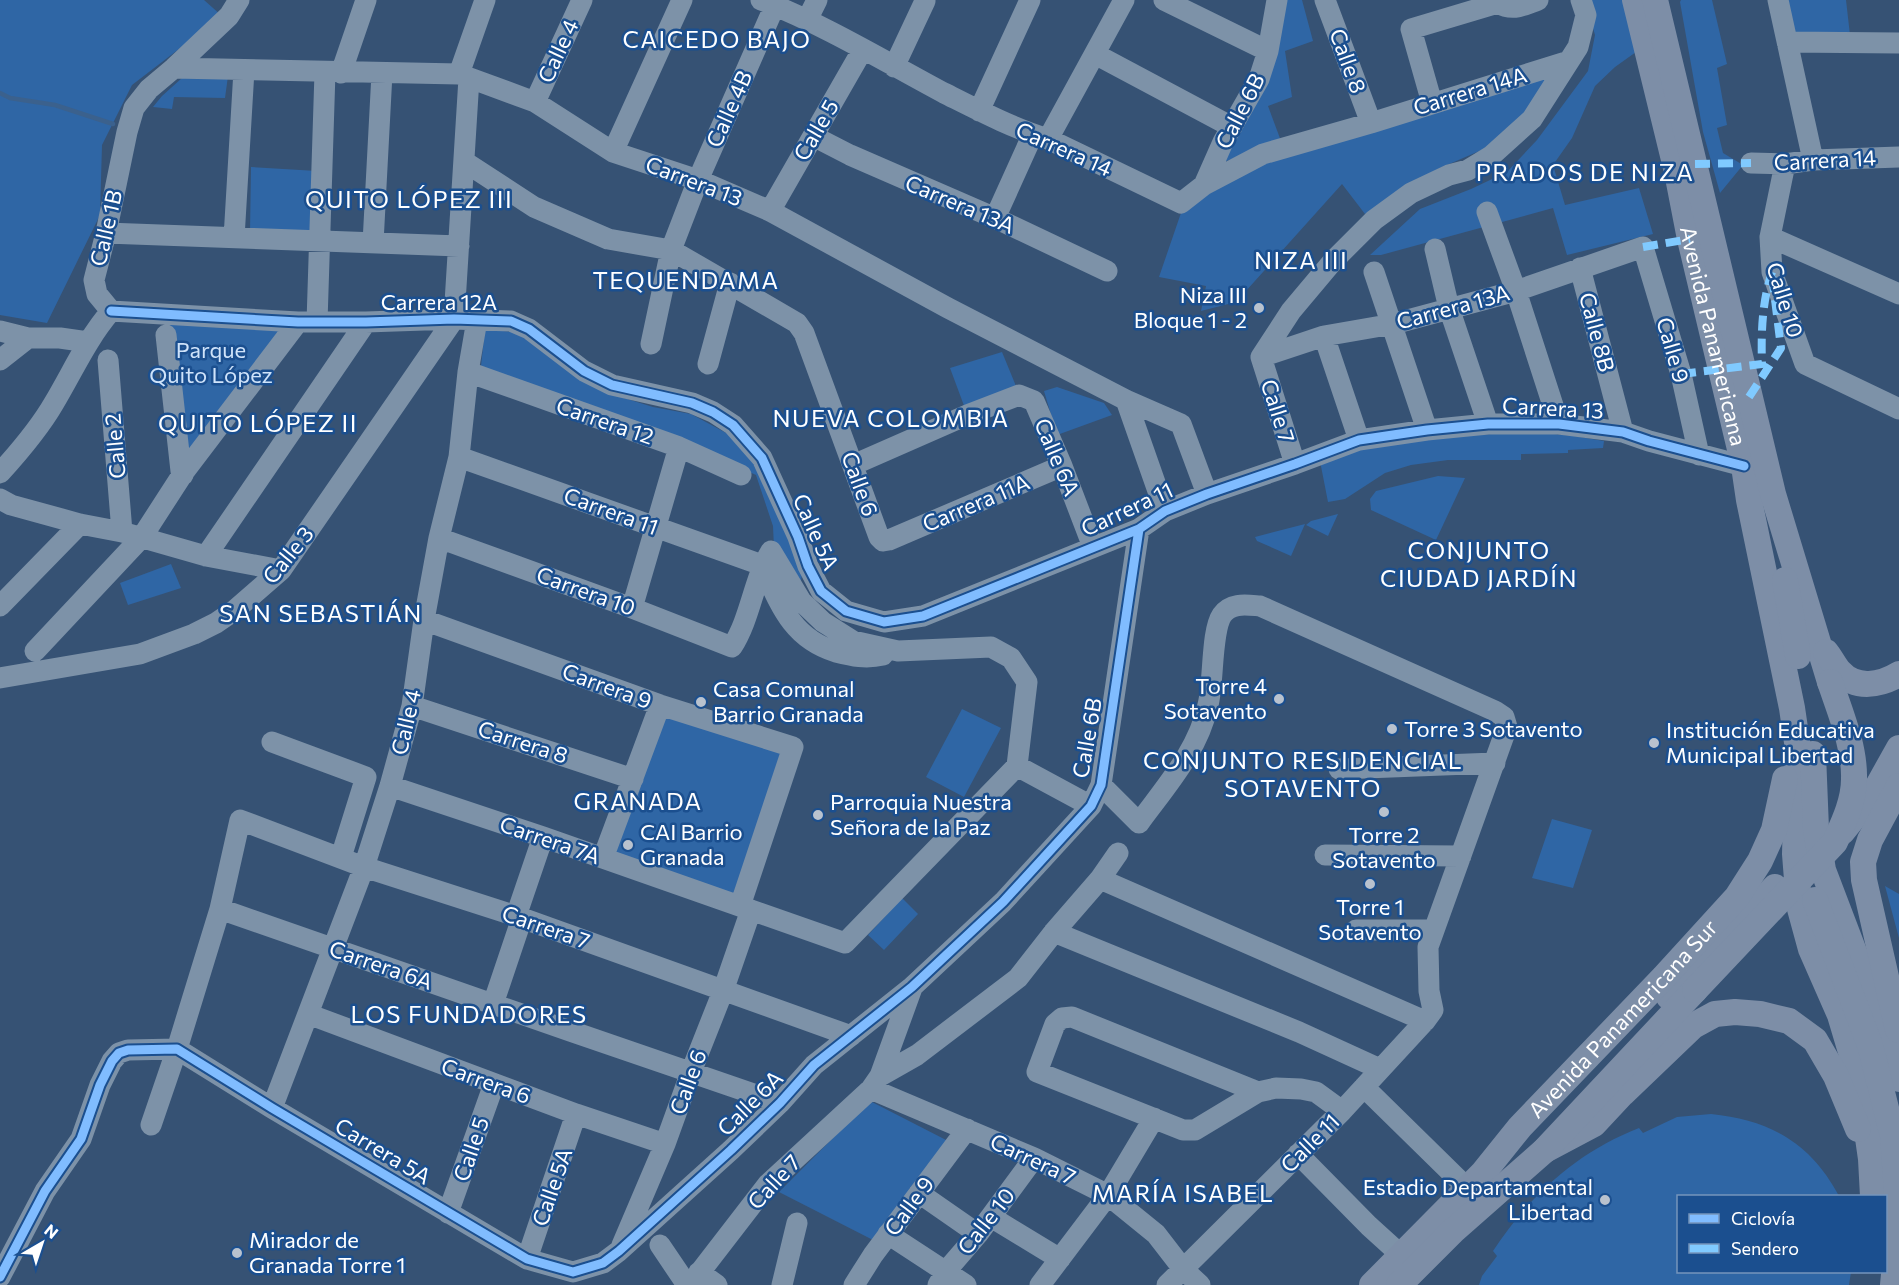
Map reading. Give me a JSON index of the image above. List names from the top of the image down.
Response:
{
  "streets": {
    "main road": ["Avenida Panamericana", "Avenida Panamericana Sur"],
    "street": [
      "Calle 4",
      "Calle 8",
      "Carrera 14A",
      "Calle 4B",
      "Calle 6B",
      "Calle 5",
      "Carrera 14",
      "Carrera 13",
      "Carrera 13A",
      "Calle 1B",
      "Calle 10",
      "Carrera 12A",
      "Calle 8B",
      "Calle 9",
      "Calle 7",
      "Carrera 12",
      "Calle 2",
      "Calle 6A",
      "Calle 6",
      "Carrera 11A",
      "Carrera 11",
      "Calle 5A",
      "Calle 3",
      "Carrera 10",
      "Carrera 9",
      "Carrera 8",
      "Carrera 7A",
      "Carrera 7",
      "Carrera 6A",
      "Carrera 6",
      "Calle 11",
      "Carrera 5A"
    ]
  },
  "crossings": [
    ["Calle 4", "Carrera 13"],
    ["Calle 4", "Carrera 12A"],
    ["Calle 4", "Carrera 12"],
    ["Calle 4", "Carrera 11"],
    ["Calle 4", "Carrera 10"],
    ["Calle 4", "Carrera 9"],
    ["Calle 4", "Carrera 8"],
    ["Calle 4", "Carrera 7A"],
    ["Calle 4", "Carrera 7"],
    ["Calle 4", "Carrera 6A"],
    ["Calle 4", "Carrera 6"],
    ["Calle 4", "Carrera 5A"],
    ["Calle 8", "Carrera 14A"],
    ["Calle 8", "Carrera 14"],
    ["Carrera 14A", "Carrera 14"],
    ["Calle 4B", "Carrera 14"],
    ["Calle 4B", "Carrera 13"],
    ["Calle 4B", "Calle 6"],
    ["Calle 6B", "Carrera 14"],
    ["Calle 6B", "Calle 6A"],
    ["Calle 6B", "Carrera 11"],
    ["Calle 5", "Carrera 14"],
    ["Calle 5", "Carrera 13"],
    ["Calle 5", "Carrera 13A"],
    ["Calle 5", "Carrera 6"],
    ["Calle 5", "Carrera 5A"],
    ["Carrera 14", "Calle 10"],
    ["Carrera 13", "Calle 1B"],
    ["Carrera 13", "Calle 8B"],
    ["Carrera 13", "Avenida Panamericana"],
    ["Carrera 13", "Calle 9"],
    ["Carrera 13", "Carrera 11"],
    ["Carrera 13A", "Calle 8B"],
    ["Carrera 13A", "Calle 9"],
    ["Carrera 13A", "Calle 7"],
    ["Calle 1B", "Carrera 12A"],
    ["Calle 10", "Carrera 7"],
    ["Carrera 12A", "Calle 5A"],
    ["Carrera 12A", "Calle 3"],
    ["Avenida Panamericana", "Avenida Panamericana Sur"],
    ["Calle 9", "Carrera 7"],
    ["Calle 7", "Carrera 11"],
    ["Calle 7", "Carrera 7"],
    ["Calle 6A", "Calle 6"],
    ["Calle 6A", "Carrera 11A"],
    ["Calle 6A", "Carrera 11"],
    ["Calle 6A", "Carrera 7"],
    ["Calle 6A", "Carrera 6A"],
    ["Calle 6A", "Carrera 5A"],
    ["Calle 6", "Carrera 11A"],
    ["Calle 6", "Carrera 9"],
    ["Calle 6", "Carrera 7A"],
    ["Calle 6", "Carrera 7"],
    ["Calle 6", "Carrera 6A"],
    ["Calle 6", "Carrera 6"],
    ["Calle 6", "Carrera 5A"],
    ["Carrera 11", "Calle 5A"],
    ["Carrera 11", "Carrera 10"],
    ["Calle 5A", "Carrera 6"],
    ["Calle 5A", "Carrera 5A"],
    ["Carrera 7", "Carrera 6A"],
    ["Carrera 7", "Calle 11"]
  ],
  "districts": [
    "CAICEDO BAJO",
    "PRADOS DE NIZA",
    "QUITO LÓPEZ III",
    "NIZA III",
    "TEQUENDAMA",
    "NUEVA COLOMBIA",
    "QUITO LÓPEZ II",
    "CONJUNTO CIUDAD JARDÍN",
    "SAN SEBASTIÁN",
    "CONJUNTO RESIDENCIAL SOTAVENTO",
    "GRANADA",
    "LOS FUNDADORES",
    "MARÍA ISABEL"
  ],
  "parks": ["Parque Quito López"],
  "places": [
    "Niza III Bloque 1 - 2",
    "Torre 4 Sotavento",
    "Casa Comunal Barrio Granada",
    "Torre 3 Sotavento",
    "Institución Educativa Municipal Libertad",
    "Torre 2 Sotavento",
    "Parroquia Nuestra Señora de la Paz",
    "CAI Barrio Granada",
    "Torre 1 Sotavento",
    "Estadio Departamental Libertad",
    "Mirador de Granada Torre 1"
  ],
  "legend": ["Ciclovía", "Sendero"],
  "north": "top right"
}
